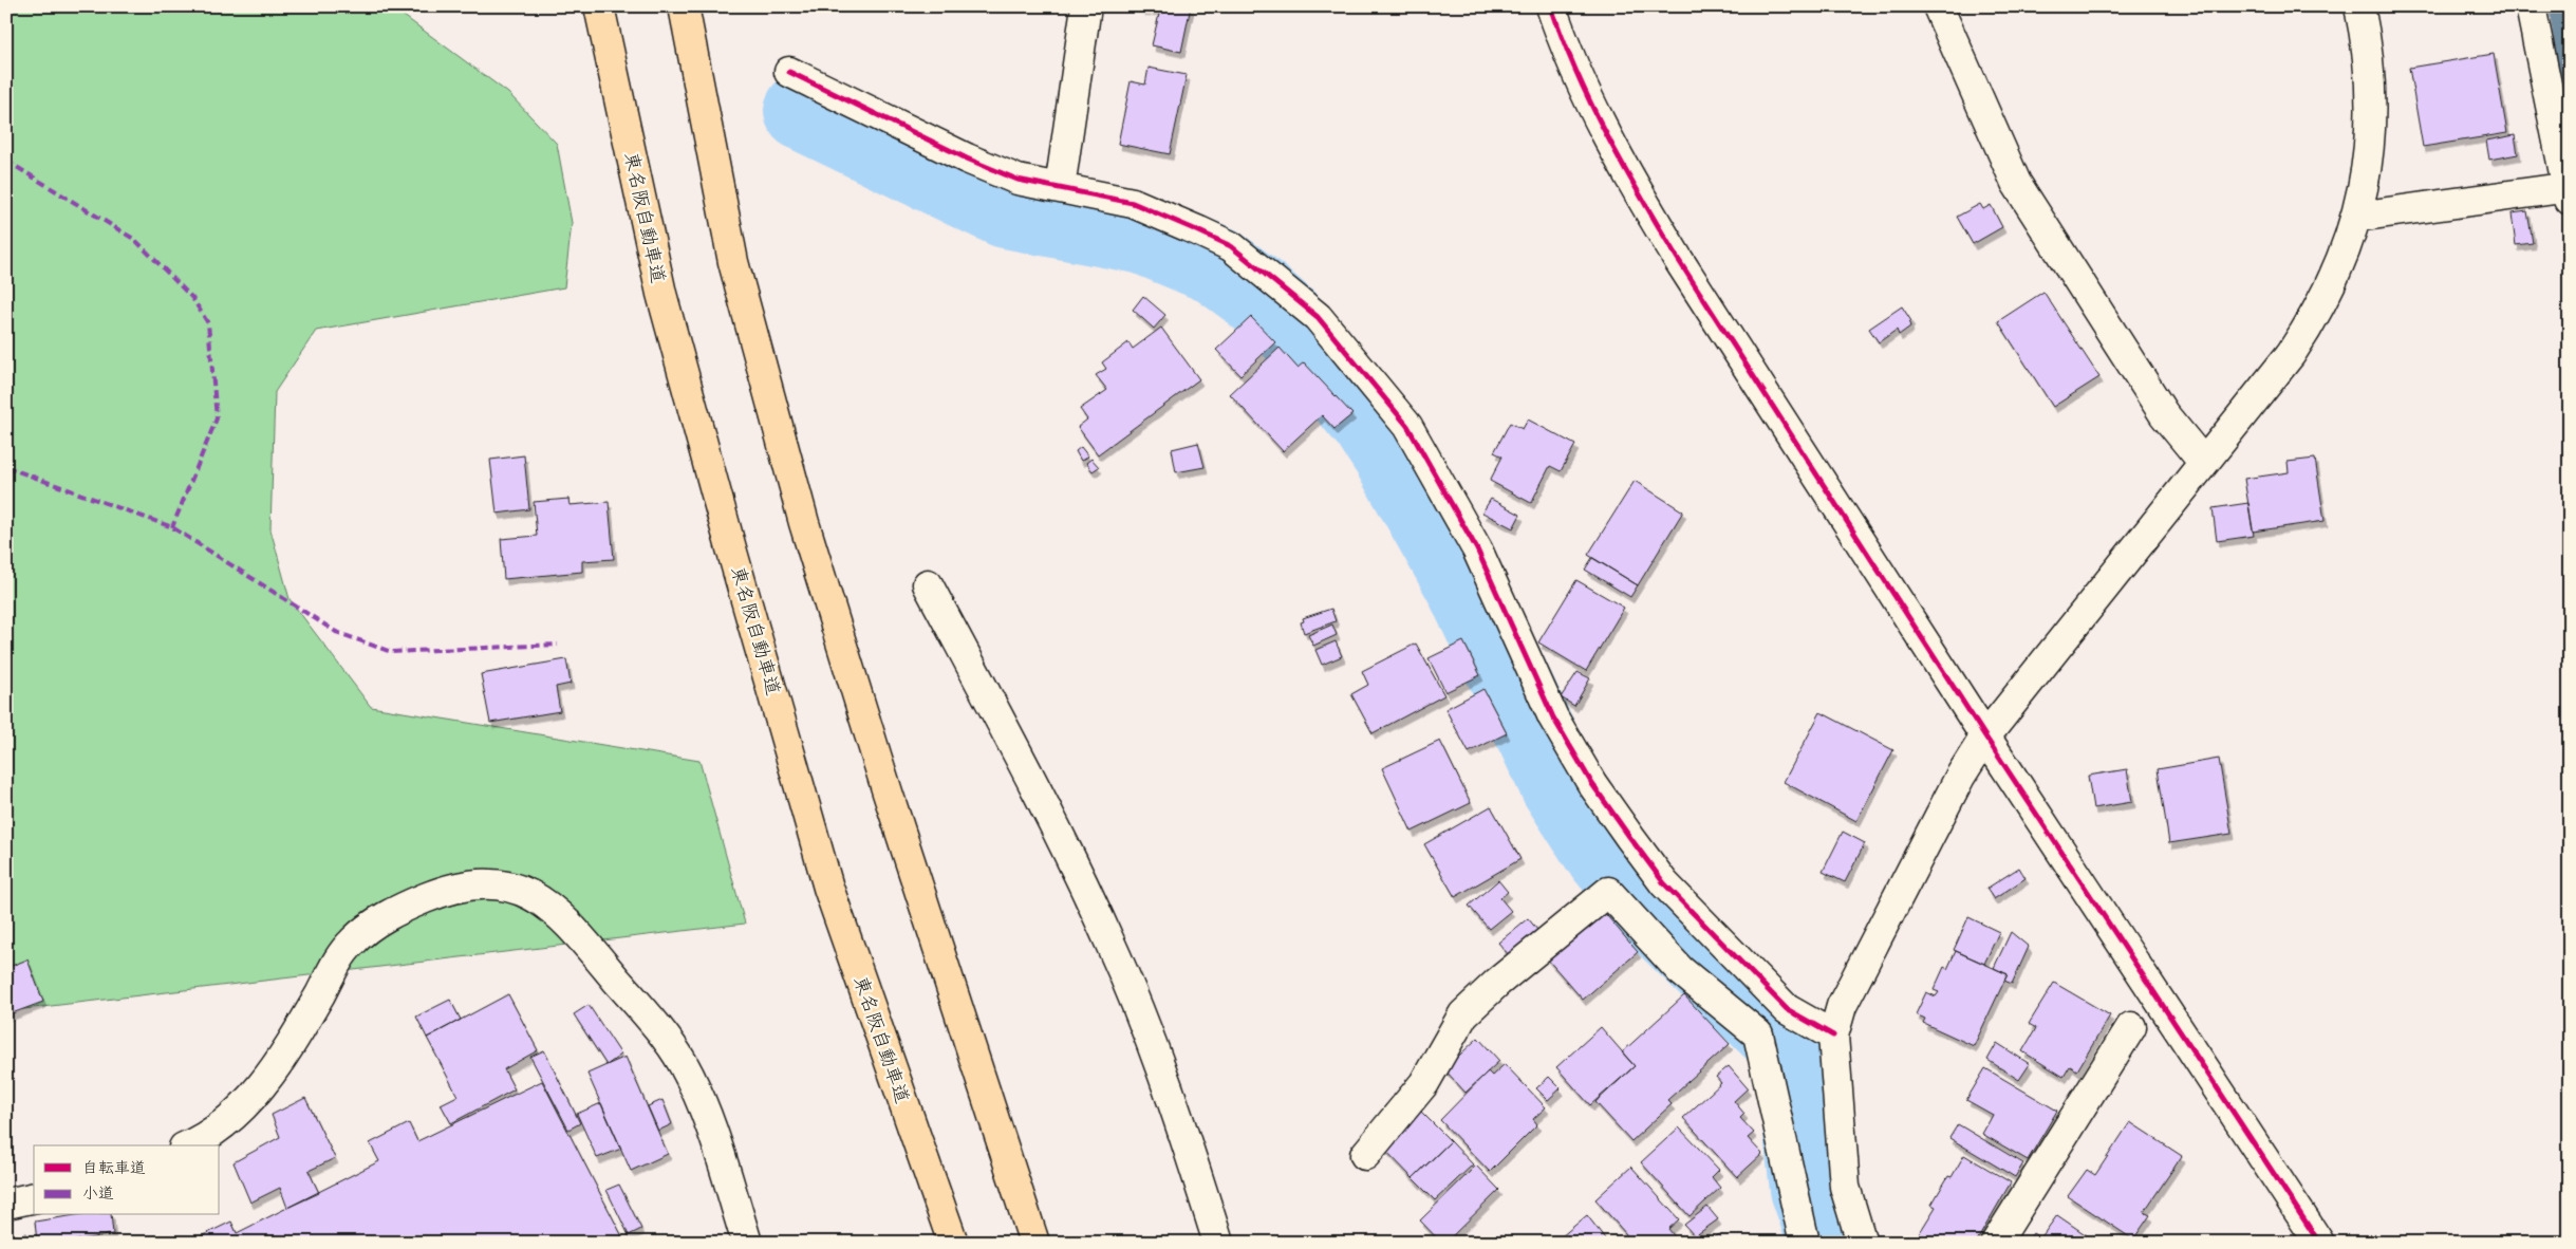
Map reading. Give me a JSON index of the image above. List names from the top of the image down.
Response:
{
  "streets": {
    "highway": ["東名阪自動車道"]
  },
  "legend": ["自転車道", "小道"]
}
